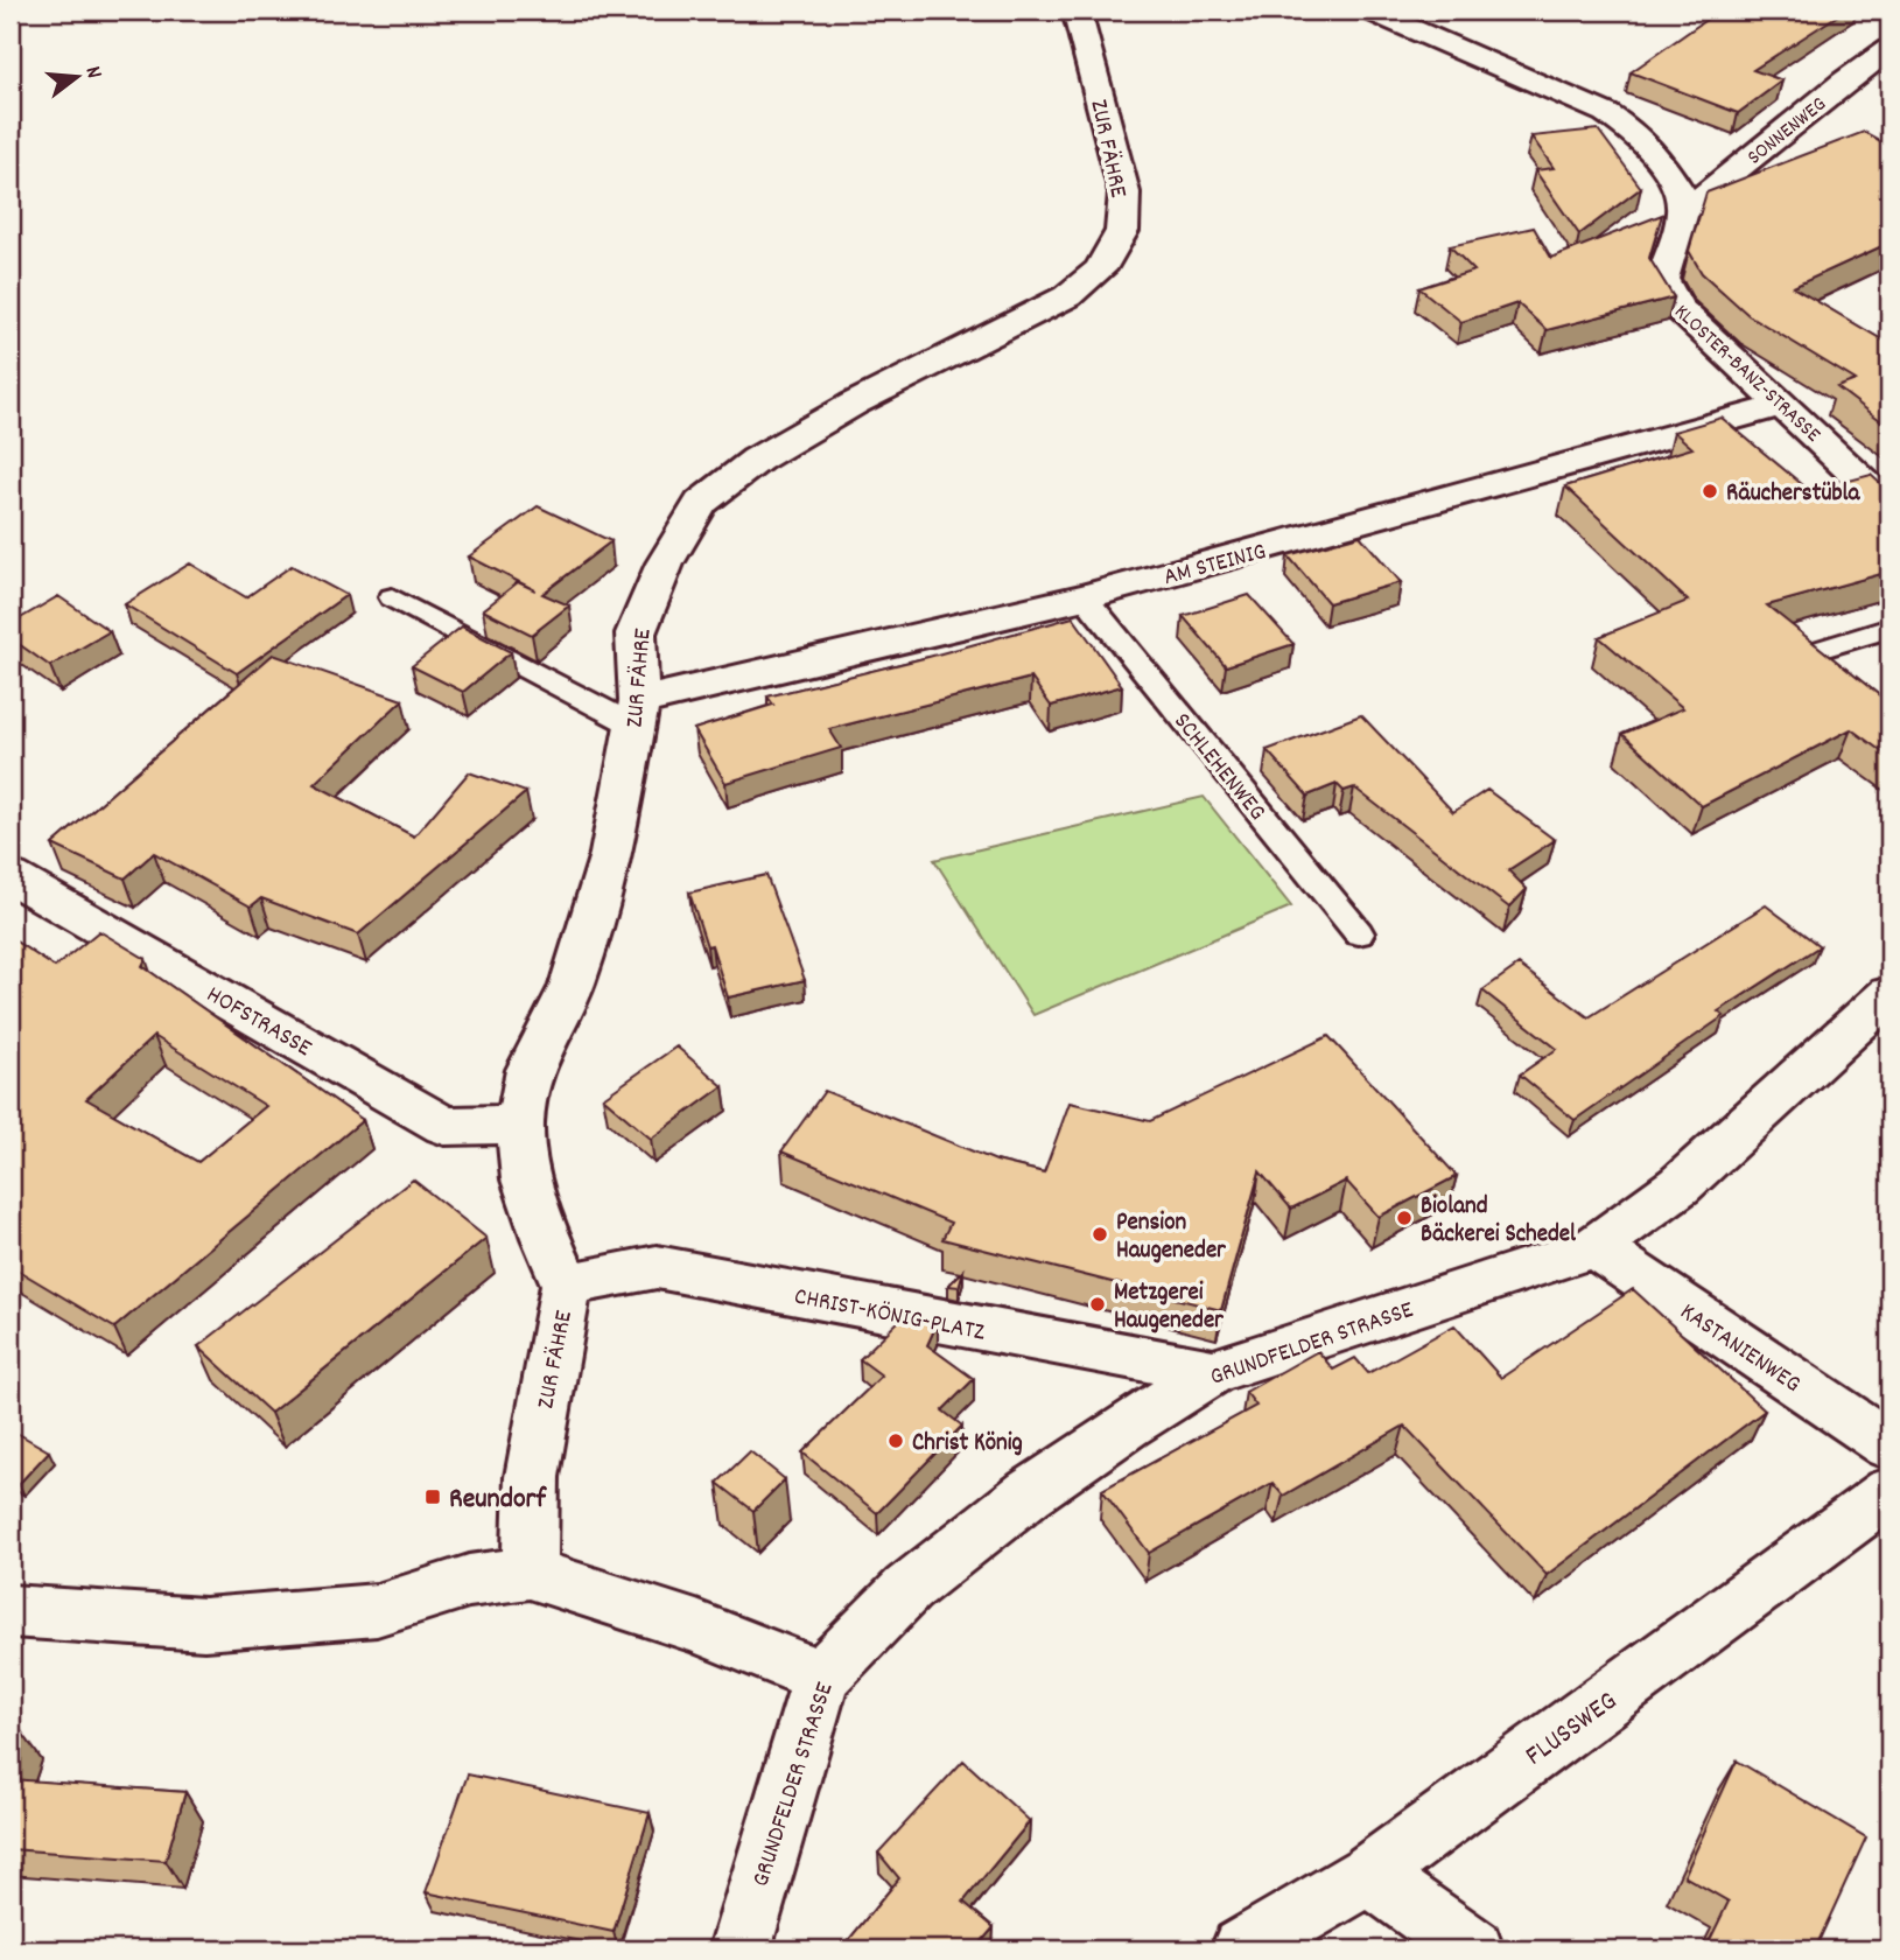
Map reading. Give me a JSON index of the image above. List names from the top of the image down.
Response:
{
  "streets": {
    "street": [
      "SONNENWEG",
      "ZUR FÄHRE",
      "KLOSTER-BANZ-STRASSE",
      "AM STEINIG",
      "HOFSTRASSE",
      "CHRIST-KÖNIG-PLATZ",
      "GRUNDFELDER STRASSE",
      "KASTANIENWEG",
      "FLUSSWEG"
    ],
    "lane": ["SCHLEHENWEG"]
  },
  "crossings": [
    ["SONNENWEG", "KLOSTER-BANZ-STRASSE"],
    ["ZUR FÄHRE", "AM STEINIG"],
    ["ZUR FÄHRE", "HOFSTRASSE"],
    ["ZUR FÄHRE", "CHRIST-KÖNIG-PLATZ"],
    ["KLOSTER-BANZ-STRASSE", "AM STEINIG"],
    ["AM STEINIG", "SCHLEHENWEG"],
    ["CHRIST-KÖNIG-PLATZ", "GRUNDFELDER STRASSE"],
    ["GRUNDFELDER STRASSE", "KASTANIENWEG"]
  ],
  "places": {
    "other": [
      "Räucherstübla",
      "Bioland Bäckerei Schedel",
      "Pension Haugeneder",
      "Metzgerei Haugeneder",
      "Christ König"
    ],
    "transit": ["Reundorf"]
  },
  "north": "right"
}
